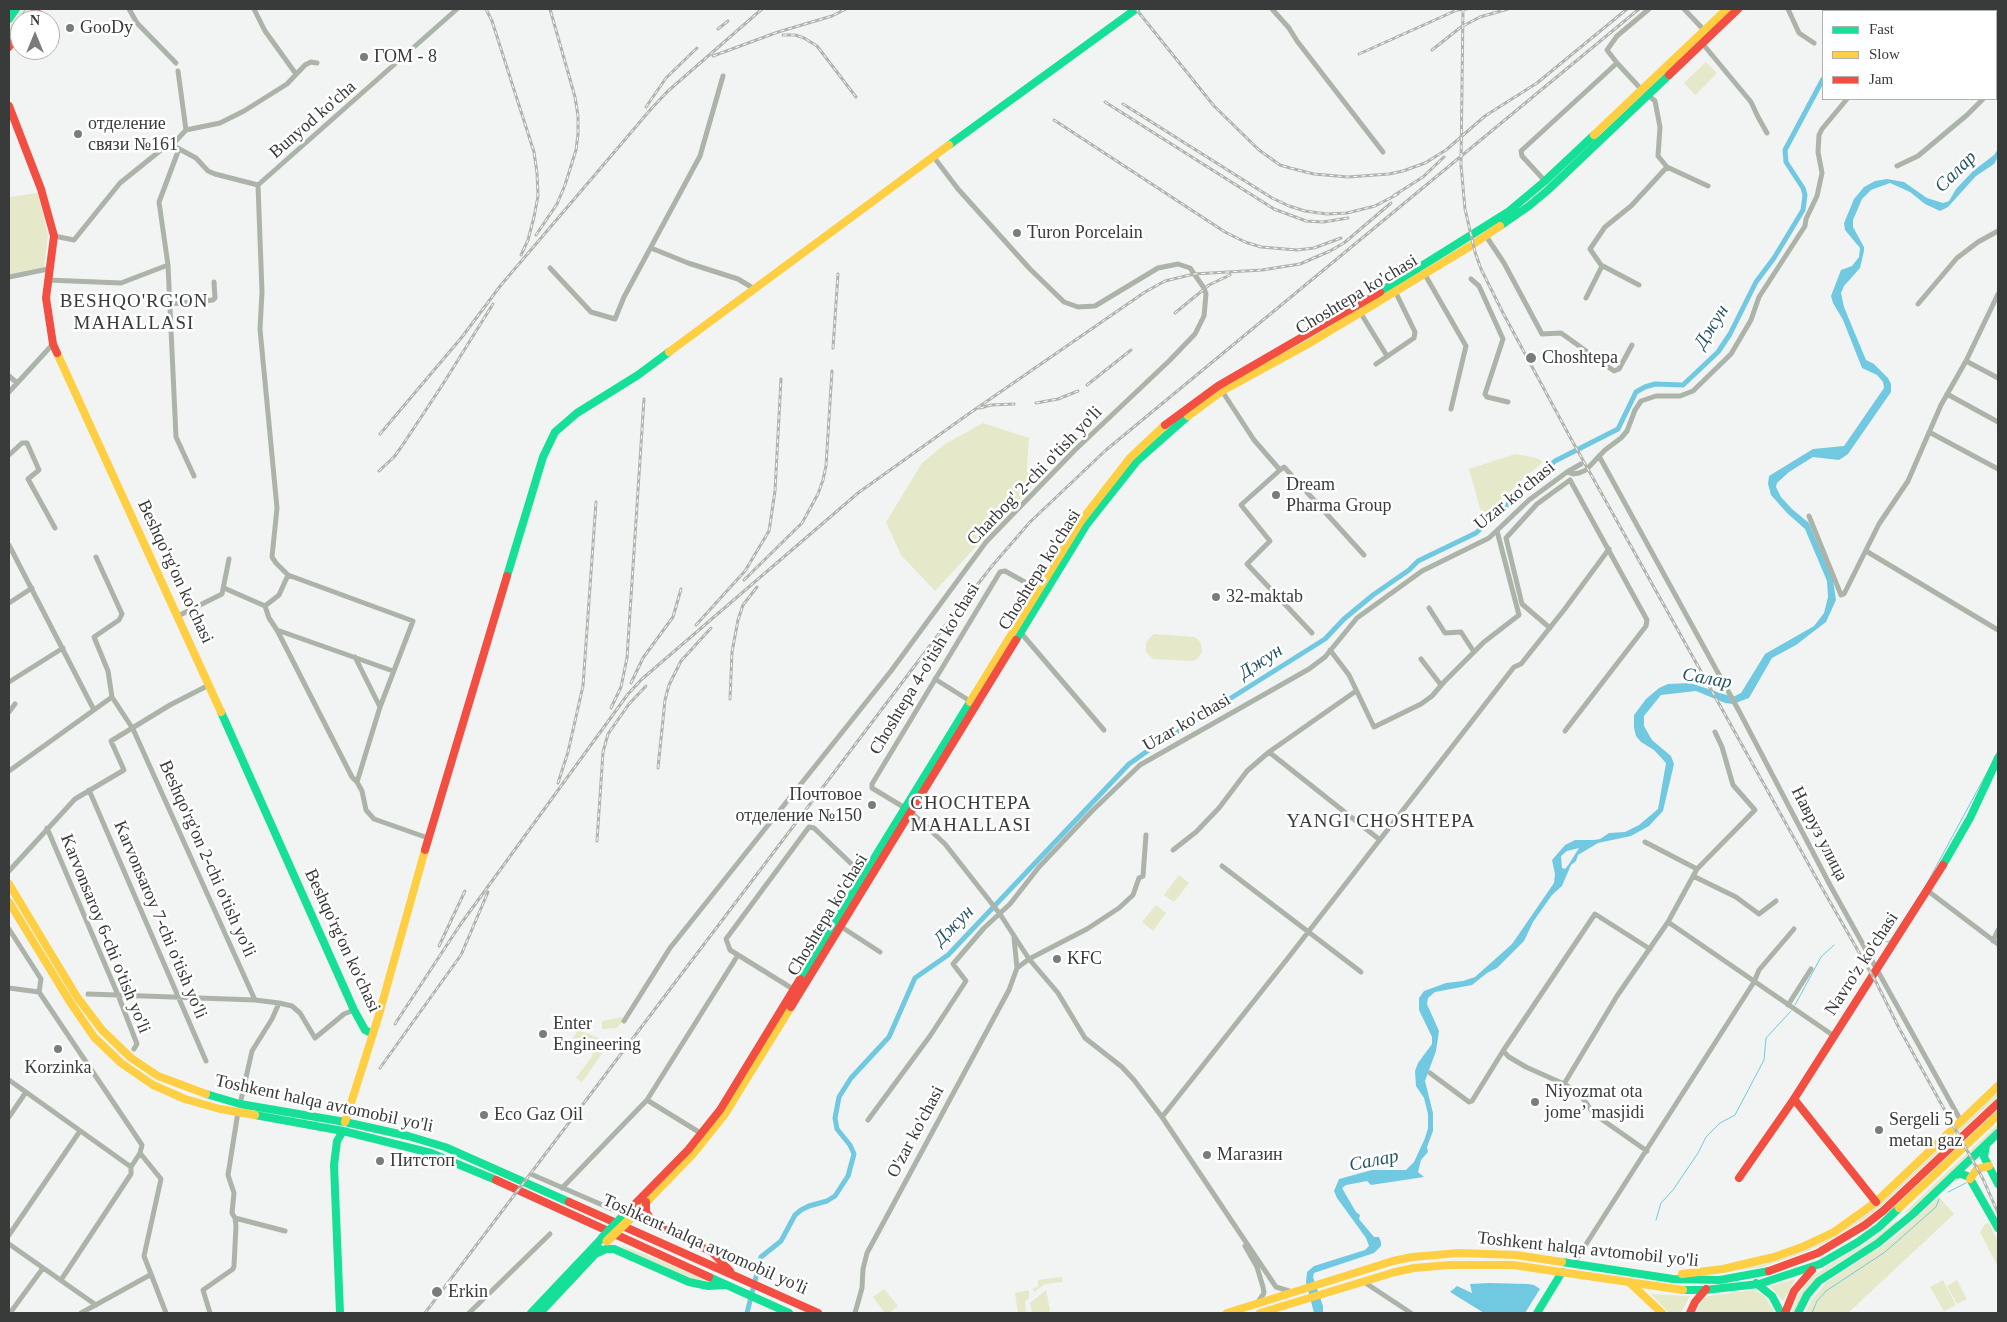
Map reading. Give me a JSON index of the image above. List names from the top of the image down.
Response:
{
  "streets": {
    "main road": [
      "Choshtepa ko'chasi",
      "Beshqo'rg'on ko'chasi",
      "Navro'z ko'chasi",
      "Toshkent halqa avtomobil yo'li"
    ],
    "street": [
      "Bunyod ko'cha",
      "Charbog' 2-chi o'tish yo'li",
      "Uzar ko'chasi",
      "Choshtepa 4-o'tish ko'chasi",
      "Навруз улица",
      "Beshqo'rg'on 2-chi o'tish yo'li",
      "Karvonsaroy 7-chi o'tish yo'li",
      "Karvonsaroy 6-chi o'tish yo'li",
      "O'zar ko'chasi"
    ]
  },
  "crossings": [
    ["Choshtepa ko'chasi", "Choshtepa 4-o'tish ko'chasi"],
    ["Навруз улица", "Navro'z ko'chasi"],
    ["Beshqo'rg'on 2-chi o'tish yo'li", "Karvonsaroy 6-chi o'tish yo'li"],
    ["Karvonsaroy 7-chi o'tish yo'li", "Karvonsaroy 6-chi o'tish yo'li"]
  ],
  "districts": ["BESHQO'RG'ON MAHALLASI", "CHOCHTEPA MAHALLASI", "YANGI CHOSHTEPA"],
  "water": ["Салар", "Джун"],
  "places": [
    "GooDy",
    "ГОМ - 8",
    "отделение связи №161",
    "Turon Porcelain",
    "Choshtepa",
    "Dream Pharma Group",
    "32-maktab",
    "Почтовое отделение №150",
    "KFC",
    "Enter Engineering",
    "Korzinka",
    "Niyozmat ota jome’ masjidi",
    "Eco Gaz Oil",
    "Sergeli 5 metan gaz",
    "Магазин",
    "Питстоп",
    "Erkin"
  ],
  "legend": ["Fast", "Slow", "Jam"],
  "north": "top"
}
